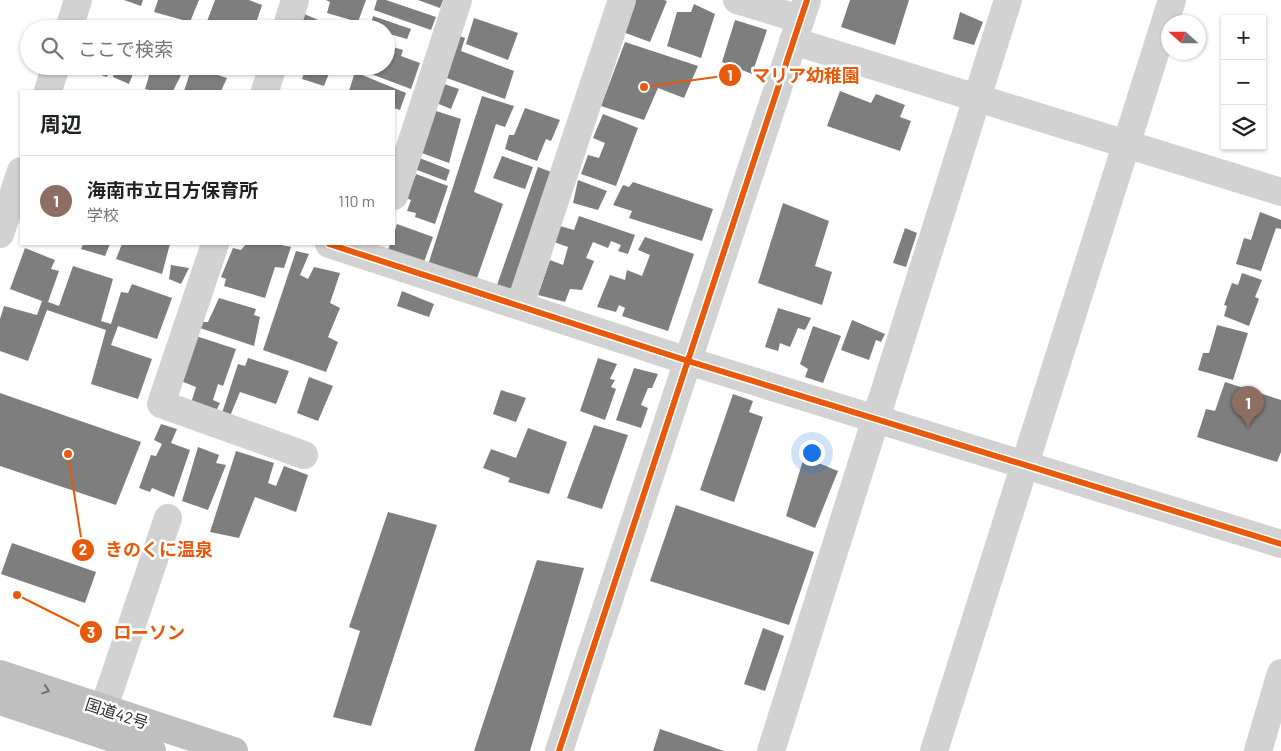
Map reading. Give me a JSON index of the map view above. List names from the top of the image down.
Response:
{
  "streets": {
    "highway": ["国道42号"]
  },
  "places": ["マリア幼稚園", "きのくに温泉", "ローソン"],
  "north": "left",
  "page": {
    "map_buttons": ["+", "−"],
    "search": "ここで検索",
    "heading": "周辺",
    "list": [
      {
        "mark": "1",
        "name": "海南市立日方保育所",
        "note": "学校",
        "value": "110 m"
      }
    ],
    "pins": "1"
  }
}
